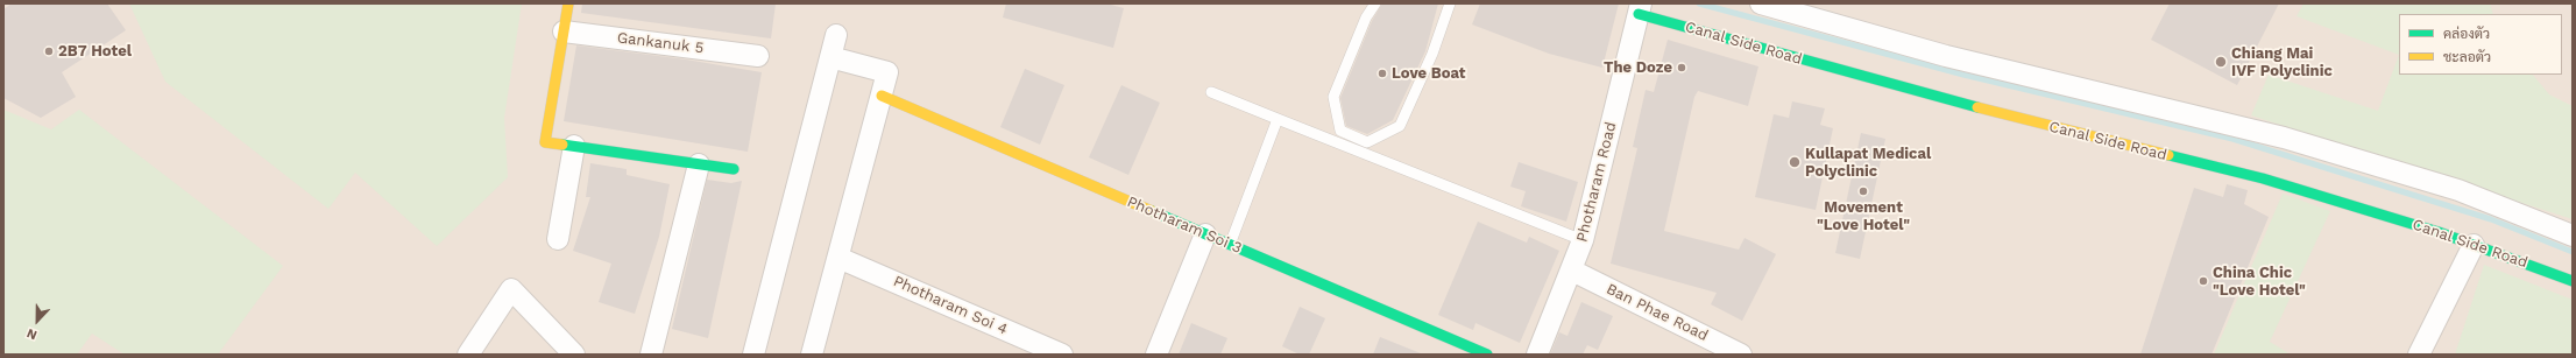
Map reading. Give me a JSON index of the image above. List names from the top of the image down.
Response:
{
  "streets": {
    "street": [
      "Gankanuk 5",
      "Canal Side Road",
      "Photharam Road",
      "Photharam Soi 3",
      "Photharam Soi 4",
      "Ban Phae Road"
    ]
  },
  "crossings": [
    ["Canal Side Road", "Photharam Road"],
    ["Photharam Road", "Ban Phae Road"]
  ],
  "places": [
    "2B7 Hotel",
    "Chiang Mai IVF Polyclinic",
    "The Doze",
    "Love Boat",
    "Kullapat Medical Polyclinic",
    "Movement \"Love Hotel\"",
    "China Chic \"Love Hotel\""
  ],
  "legend": ["คล่องตัว", "ชะลอตัว"],
  "north": "bottom"
}
